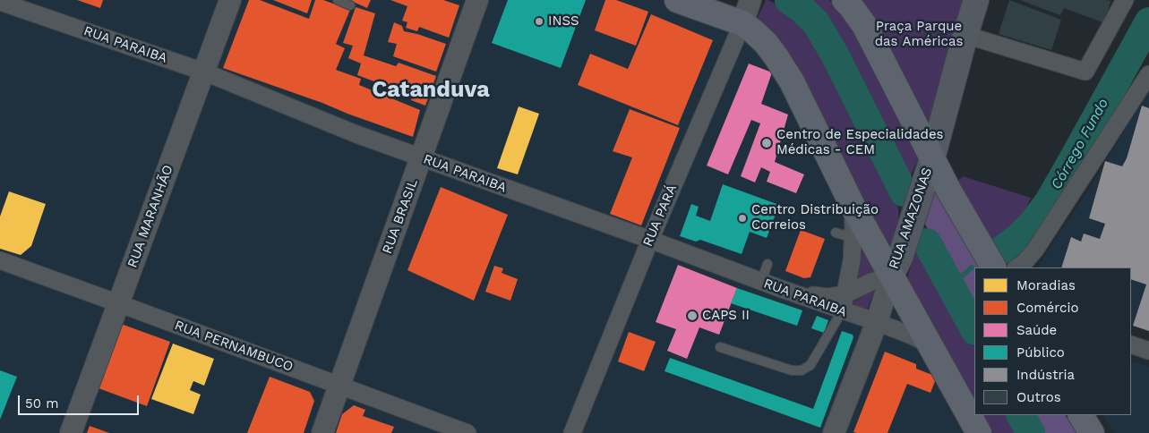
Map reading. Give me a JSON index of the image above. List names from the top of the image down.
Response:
{
  "streets": {
    "main road": ["RUA AMAZONAS"],
    "street": [
      "RUA PARAIBA",
      "RUA PARÁ",
      "RUA MARANHÃO",
      "RUA BRASIL",
      "RUA PERNAMBUCO"
    ]
  },
  "crossings": [
    ["RUA PARAIBA", "RUA PARÁ"],
    ["RUA PARAIBA", "RUA MARANHÃO"],
    ["RUA PARAIBA", "RUA BRASIL"],
    ["RUA PARAIBA", "RUA AMAZONAS"],
    ["RUA MARANHÃO", "RUA PERNAMBUCO"],
    ["RUA BRASIL", "RUA PERNAMBUCO"]
  ],
  "districts": ["Catanduva"],
  "water": ["Córrego Fundo"],
  "parks": ["Praça Parque das Américas"],
  "places": [
    "INSS",
    "Centro de Especialidades Médicas - CEM",
    "Centro Distribuição Correios",
    "CAPS II"
  ],
  "legend": [
    "Moradias",
    "Comércio",
    "Saúde",
    "Público",
    "Indústria",
    "Outros"
  ],
  "scale_bar": "50 m"
}
